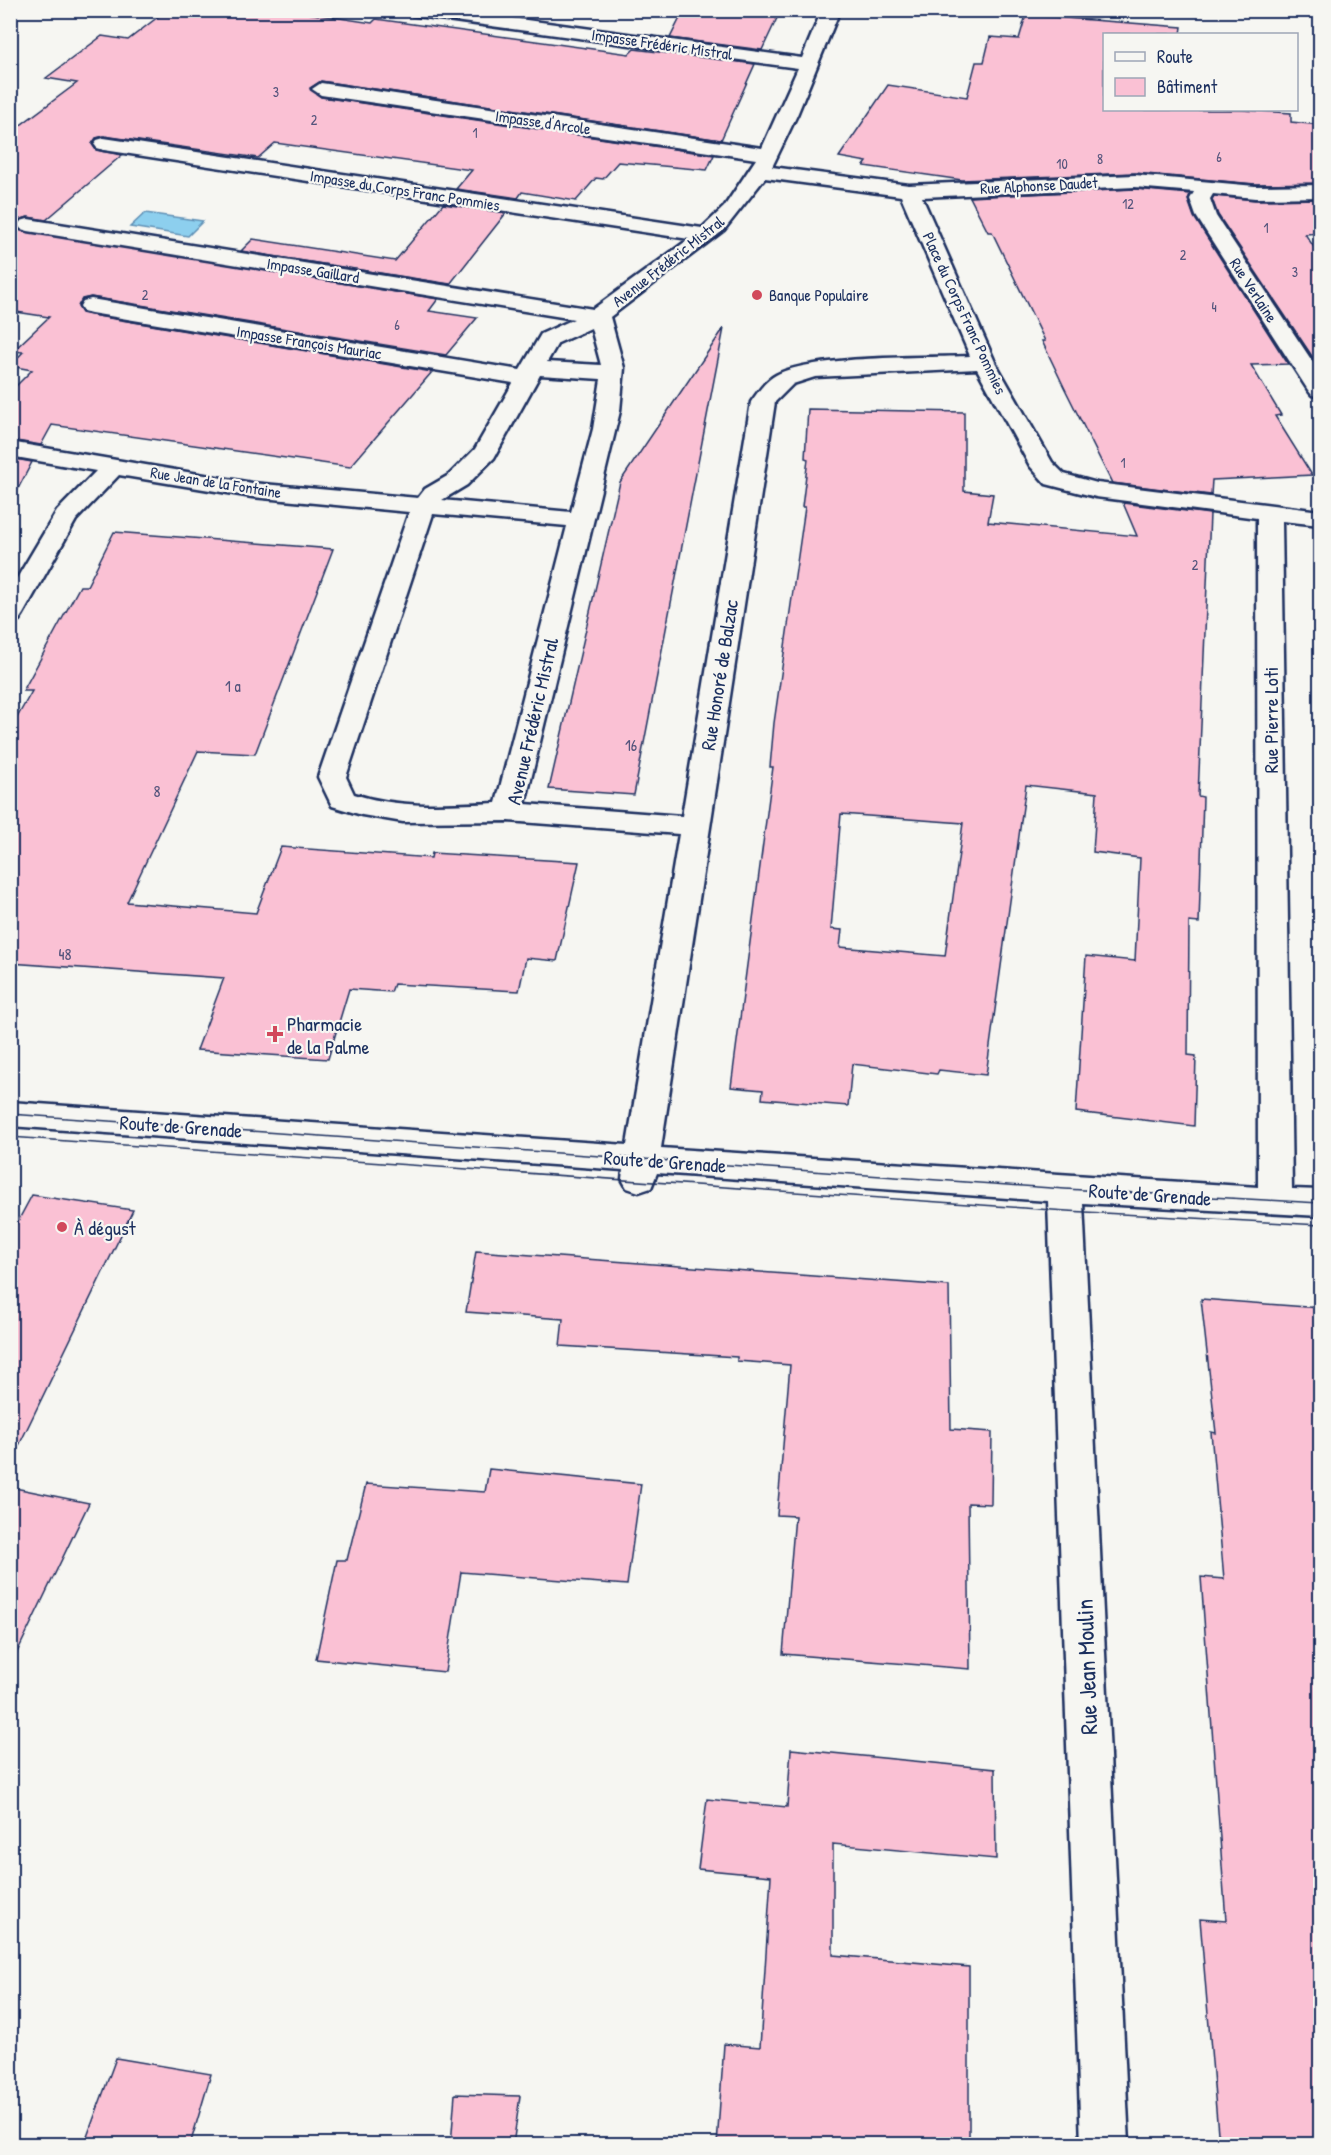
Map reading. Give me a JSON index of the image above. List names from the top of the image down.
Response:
{
  "streets": {
    "street": [
      "Impasse Frédéric Mistral",
      "Impasse d'Arcole",
      "Rue Alphonse Daudet",
      "Impasse du Corps Franc Pommies",
      "Avenue Frédéric Mistral",
      "Impasse Gaillard",
      "Rue Verlaine",
      "Place du Corps Franc Pommies",
      "Impasse François Mauriac",
      "Rue Jean de la Fontaine",
      "Rue Honoré de Balzac",
      "Rue Pierre Loti",
      "Route de Grenade",
      "Rue Jean Moulin"
    ]
  },
  "crossings": [
    ["Impasse Frédéric Mistral", "Avenue Frédéric Mistral"],
    ["Impasse d'Arcole", "Rue Alphonse Daudet"],
    ["Impasse d'Arcole", "Avenue Frédéric Mistral"],
    ["Rue Alphonse Daudet", "Avenue Frédéric Mistral"],
    ["Rue Alphonse Daudet", "Rue Verlaine"],
    ["Rue Alphonse Daudet", "Place du Corps Franc Pommies"],
    ["Impasse du Corps Franc Pommies", "Avenue Frédéric Mistral"],
    ["Avenue Frédéric Mistral", "Impasse Gaillard"],
    ["Avenue Frédéric Mistral", "Impasse François Mauriac"],
    ["Avenue Frédéric Mistral", "Rue Jean de la Fontaine"],
    ["Avenue Frédéric Mistral", "Rue Honoré de Balzac"],
    ["Place du Corps Franc Pommies", "Rue Honoré de Balzac"],
    ["Place du Corps Franc Pommies", "Rue Pierre Loti"],
    ["Rue Honoré de Balzac", "Route de Grenade"],
    ["Rue Pierre Loti", "Route de Grenade"],
    ["Route de Grenade", "Rue Jean Moulin"]
  ],
  "places": {
    "other": ["Banque Populaire", "À dégust"],
    "health": ["Pharmacie de la Palme"]
  },
  "house_numbers": [
    "3",
    "2",
    "1",
    "6",
    "8",
    "10",
    "12",
    "1",
    "2",
    "3",
    "2",
    "4",
    "6",
    "1",
    "2",
    "1 a",
    "16",
    "8",
    "48"
  ],
  "legend": ["Route", "Bâtiment"]
}
